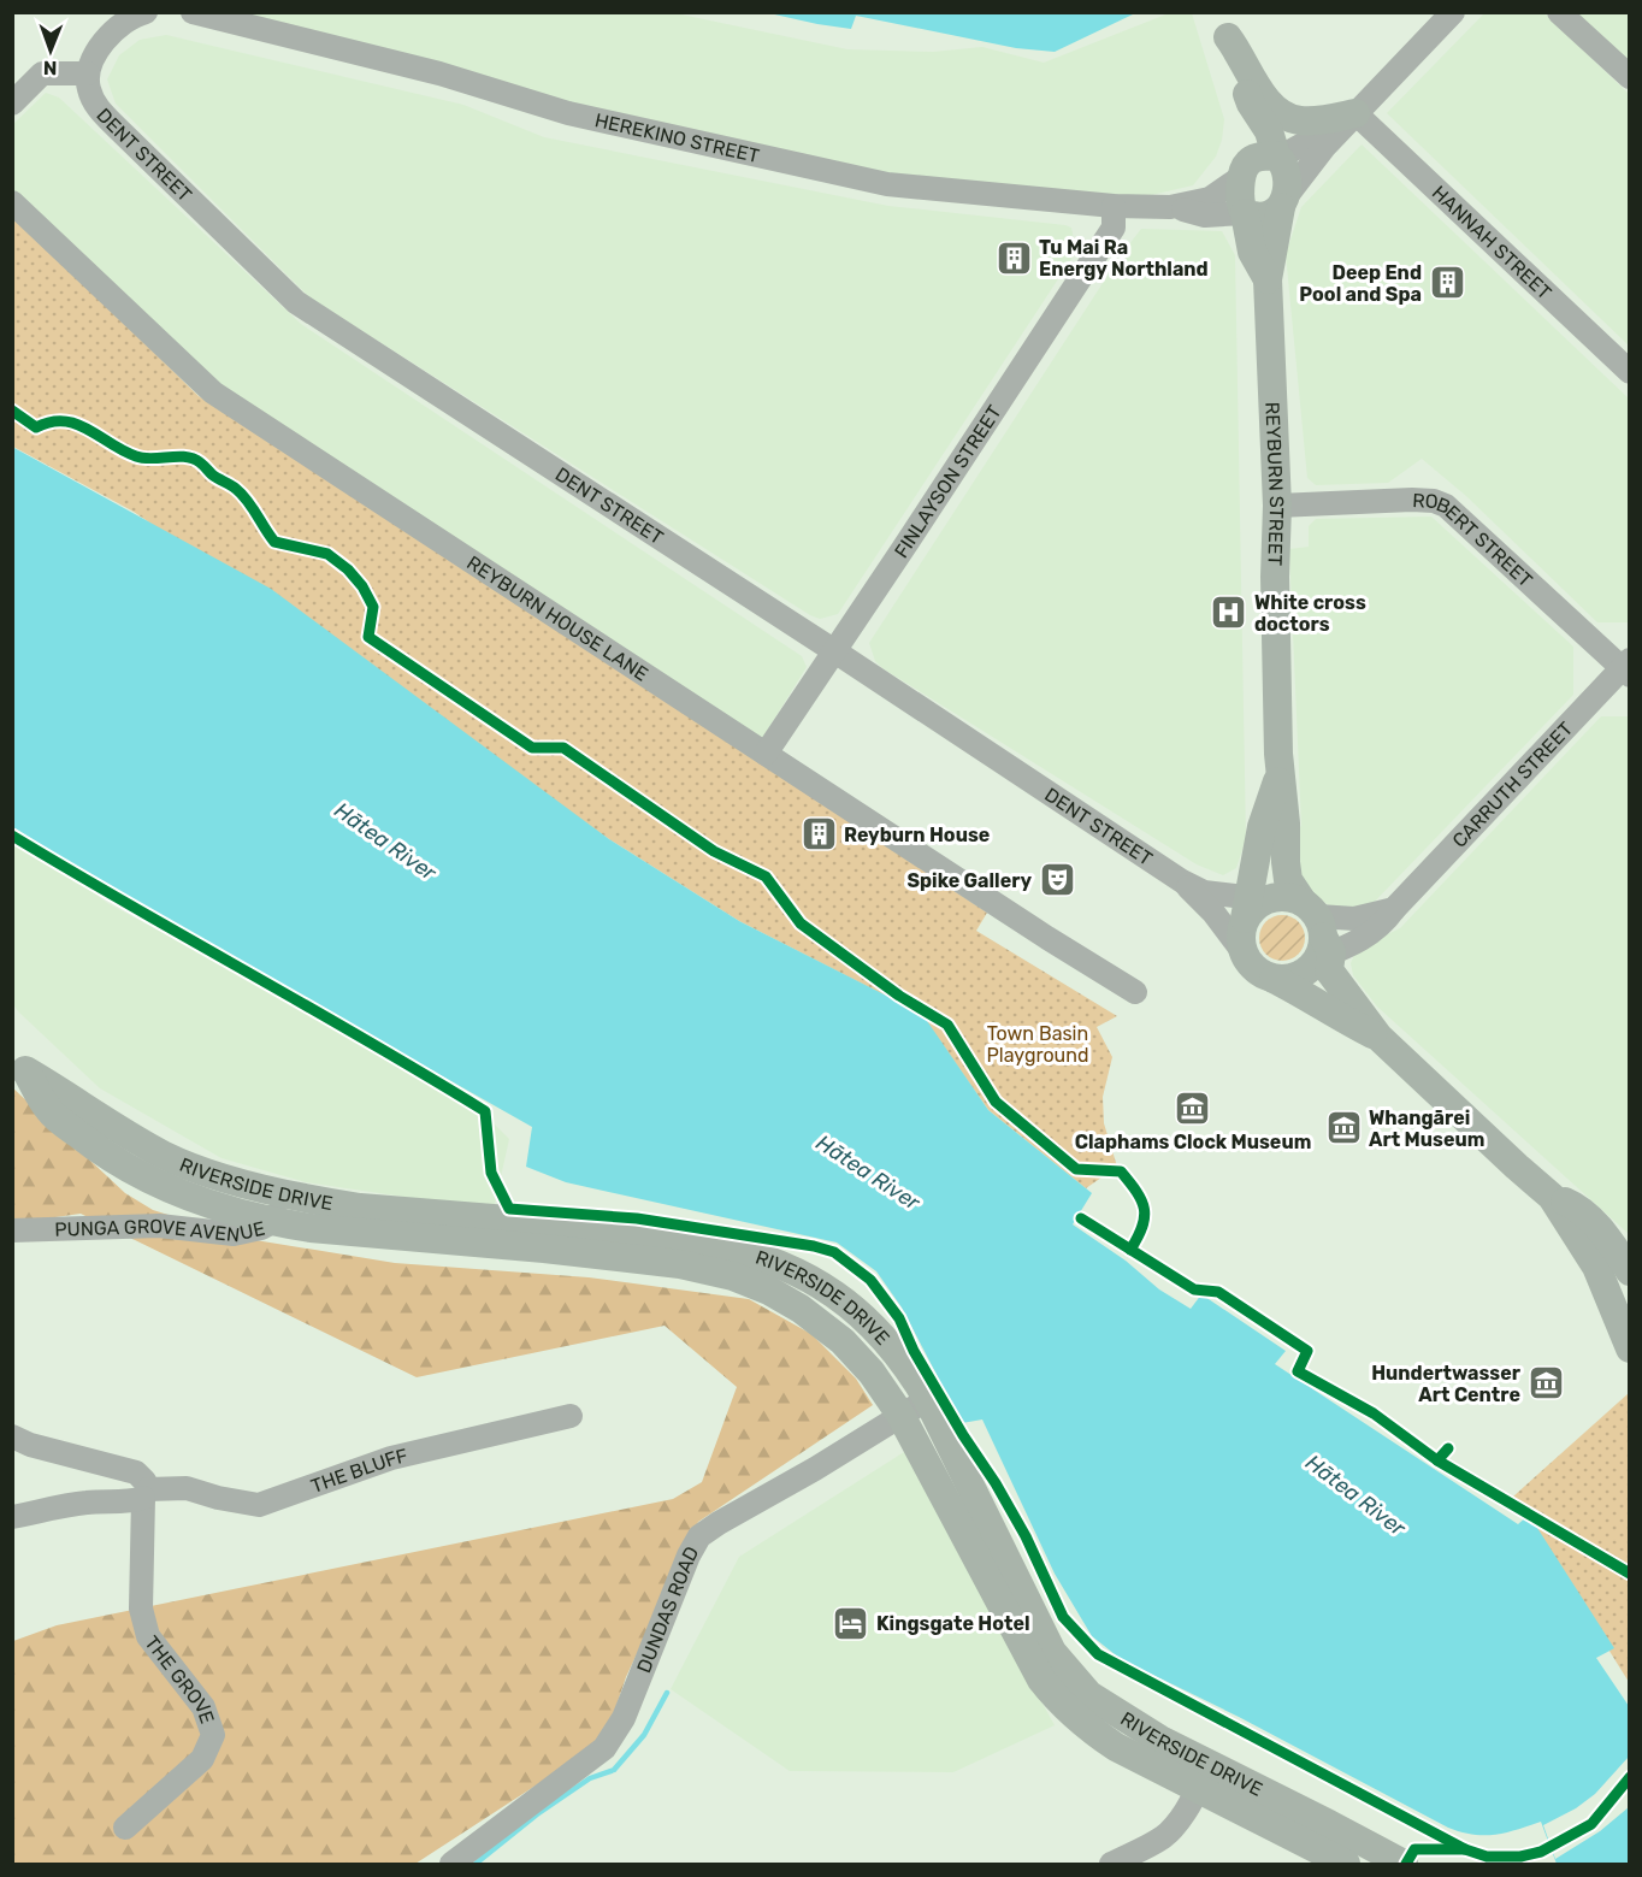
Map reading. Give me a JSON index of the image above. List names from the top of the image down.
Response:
{
  "streets": {
    "main road": ["REYBURN STREET", "RIVERSIDE DRIVE"],
    "street": [
      "HEREKINO STREET",
      "DENT STREET",
      "HANNAH STREET",
      "FINLAYSON STREET",
      "ROBERT STREET",
      "REYBURN HOUSE LANE",
      "CARRUTH STREET",
      "PUNGA GROVE AVENUE",
      "THE BLUFF",
      "DUNDAS ROAD",
      "THE GROVE"
    ]
  },
  "crossings": [
    ["HEREKINO STREET", "FINLAYSON STREET"],
    ["HEREKINO STREET", "REYBURN STREET"],
    ["DENT STREET", "FINLAYSON STREET"],
    ["DENT STREET", "REYBURN STREET"],
    ["DENT STREET", "CARRUTH STREET"],
    ["HANNAH STREET", "REYBURN STREET"],
    ["FINLAYSON STREET", "REYBURN HOUSE LANE"],
    ["REYBURN STREET", "ROBERT STREET"],
    ["REYBURN STREET", "CARRUTH STREET"],
    ["ROBERT STREET", "CARRUTH STREET"],
    ["RIVERSIDE DRIVE", "PUNGA GROVE AVENUE"],
    ["RIVERSIDE DRIVE", "DUNDAS ROAD"],
    ["THE BLUFF", "THE GROVE"]
  ],
  "water": ["Hātea River"],
  "parks": ["Town Basin Playground"],
  "places": {
    "building": ["Tu Mai Ra Energy Northland", "Deep End Pool and Spa", "Reyburn House"],
    "hospital": ["White cross doctors"],
    "theatre": ["Spike Gallery"],
    "museum": ["Claphams Clock Museum", "Whangārei Art Museum", "Hundertwasser Art Centre"],
    "hotel": ["Kingsgate Hotel"]
  },
  "north": "bottom"
}
